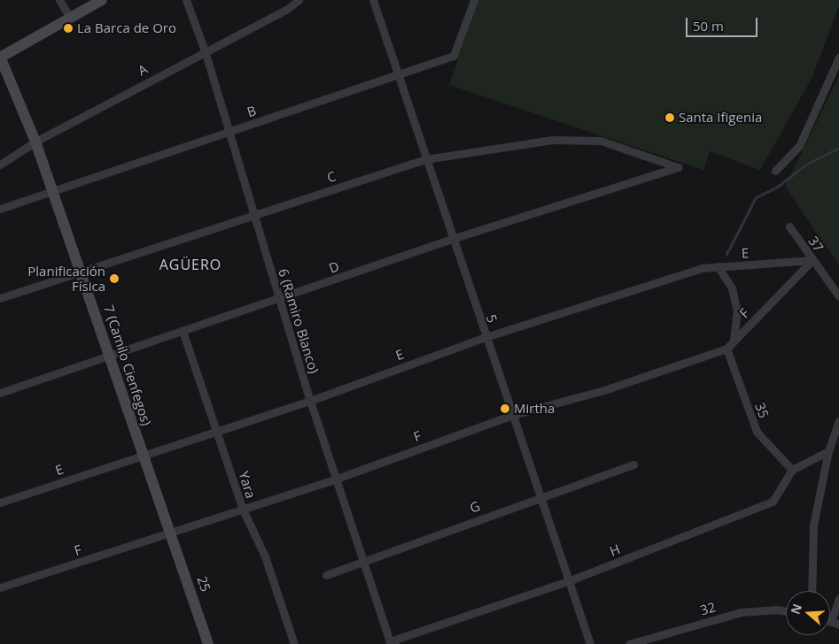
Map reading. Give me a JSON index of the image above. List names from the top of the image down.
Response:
{
  "streets": {
    "street": [
      "A",
      "B",
      "C",
      "37",
      "E",
      "D",
      "F",
      "5",
      "6 (Ramiro Blanco)",
      "7 (Camilo Cienfegos)",
      "35",
      "Yara",
      "G",
      "H",
      "25",
      "32"
    ]
  },
  "crossings": [
    ["A", "6 (Ramiro Blanco)"],
    ["A", "7 (Camilo Cienfegos)"],
    ["B", "5"],
    ["B", "6 (Ramiro Blanco)"],
    ["B", "7 (Camilo Cienfegos)"],
    ["C", "D"],
    ["C", "5"],
    ["C", "6 (Ramiro Blanco)"],
    ["C", "7 (Camilo Cienfegos)"],
    ["37", "E"],
    ["37", "F"],
    ["E", "F"],
    ["E", "5"],
    ["E", "6 (Ramiro Blanco)"],
    ["E", "7 (Camilo Cienfegos)"],
    ["E", "Yara"],
    ["D", "5"],
    ["D", "6 (Ramiro Blanco)"],
    ["D", "7 (Camilo Cienfegos)"],
    ["D", "Yara"],
    ["F", "5"],
    ["F", "6 (Ramiro Blanco)"],
    ["F", "7 (Camilo Cienfegos)"],
    ["F", "35"],
    ["F", "Yara"],
    ["F", "25"],
    ["5", "G"],
    ["5", "H"],
    ["6 (Ramiro Blanco)", "G"],
    ["6 (Ramiro Blanco)", "H"],
    ["7 (Camilo Cienfegos)", "25"],
    ["35", "H"]
  ],
  "districts": ["AGÜERO"],
  "places": [
    "La Barca de Oro",
    "Santa Ifigenia",
    "Planificación Física",
    "Mirtha"
  ],
  "scale_bar": "50 m",
  "north": "left"
}
